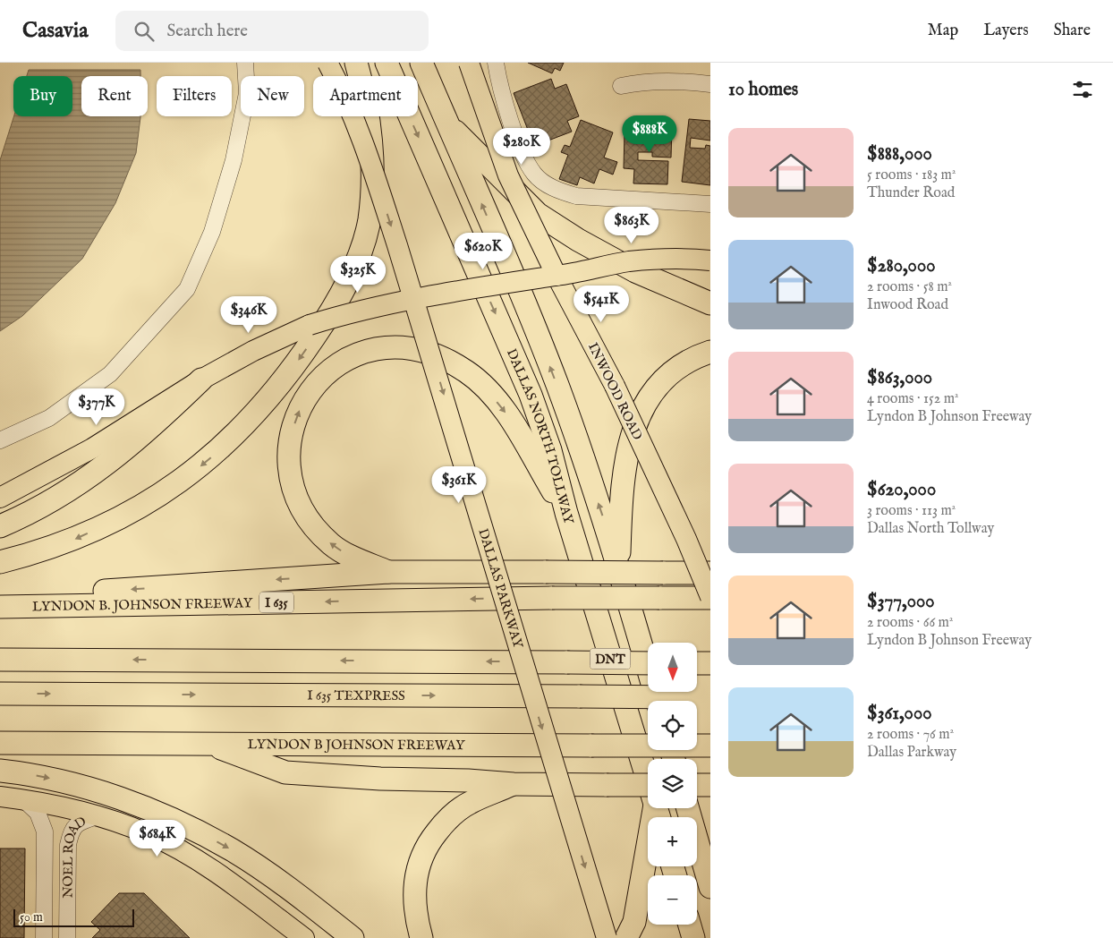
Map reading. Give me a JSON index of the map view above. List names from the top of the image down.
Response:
{
  "streets": {
    "highway": [
      "DALLAS NORTH TOLLWAY",
      "I 635",
      "LYNDON B. JOHNSON FREEWAY",
      "DNT",
      "I 635 TEXPRESS",
      "LYNDON B JOHNSON FREEWAY"
    ],
    "main road": ["INWOOD ROAD", "DALLAS PARKWAY"],
    "street": ["NOEL ROAD"]
  },
  "crossings": [
    ["INWOOD ROAD", "LYNDON B. JOHNSON FREEWAY"]
  ],
  "one_way": ["DALLAS PARKWAY"],
  "scale_bar": "50 m",
  "north": "bottom",
  "page": {
    "header": "Casavia",
    "search": "Search here",
    "nav": ["Map", "Layers", "Share"],
    "heading": "10 homes",
    "chip": [
      "Buy",
      "Rent",
      "Filters",
      "New",
      "Apartment"
    ],
    "price": [
      "$888K",
      "$280K",
      "$863K",
      "$620K",
      "$325K",
      "$541K",
      "$346K",
      "$377K",
      "$361K",
      "$684K"
    ],
    "list": [
      {
        "name": "$888,000",
        "note": "5 rooms · 183 m² · Thunder Road"
      },
      {
        "name": "$280,000",
        "note": "2 rooms · 58 m² · Inwood Road"
      },
      {
        "name": "$863,000",
        "note": "4 rooms · 152 m² · Lyndon B Johnson Freeway"
      },
      {
        "name": "$620,000",
        "note": "3 rooms · 113 m² · Dallas North Tollway"
      },
      {
        "name": "$377,000",
        "note": "2 rooms · 66 m² · Lyndon B Johnson Freeway"
      },
      {
        "name": "$361,000",
        "note": "2 rooms · 76 m² · Dallas Parkway"
      }
    ],
    "map_buttons": ["+", "−"],
    "scale": "50 m"
  }
}
